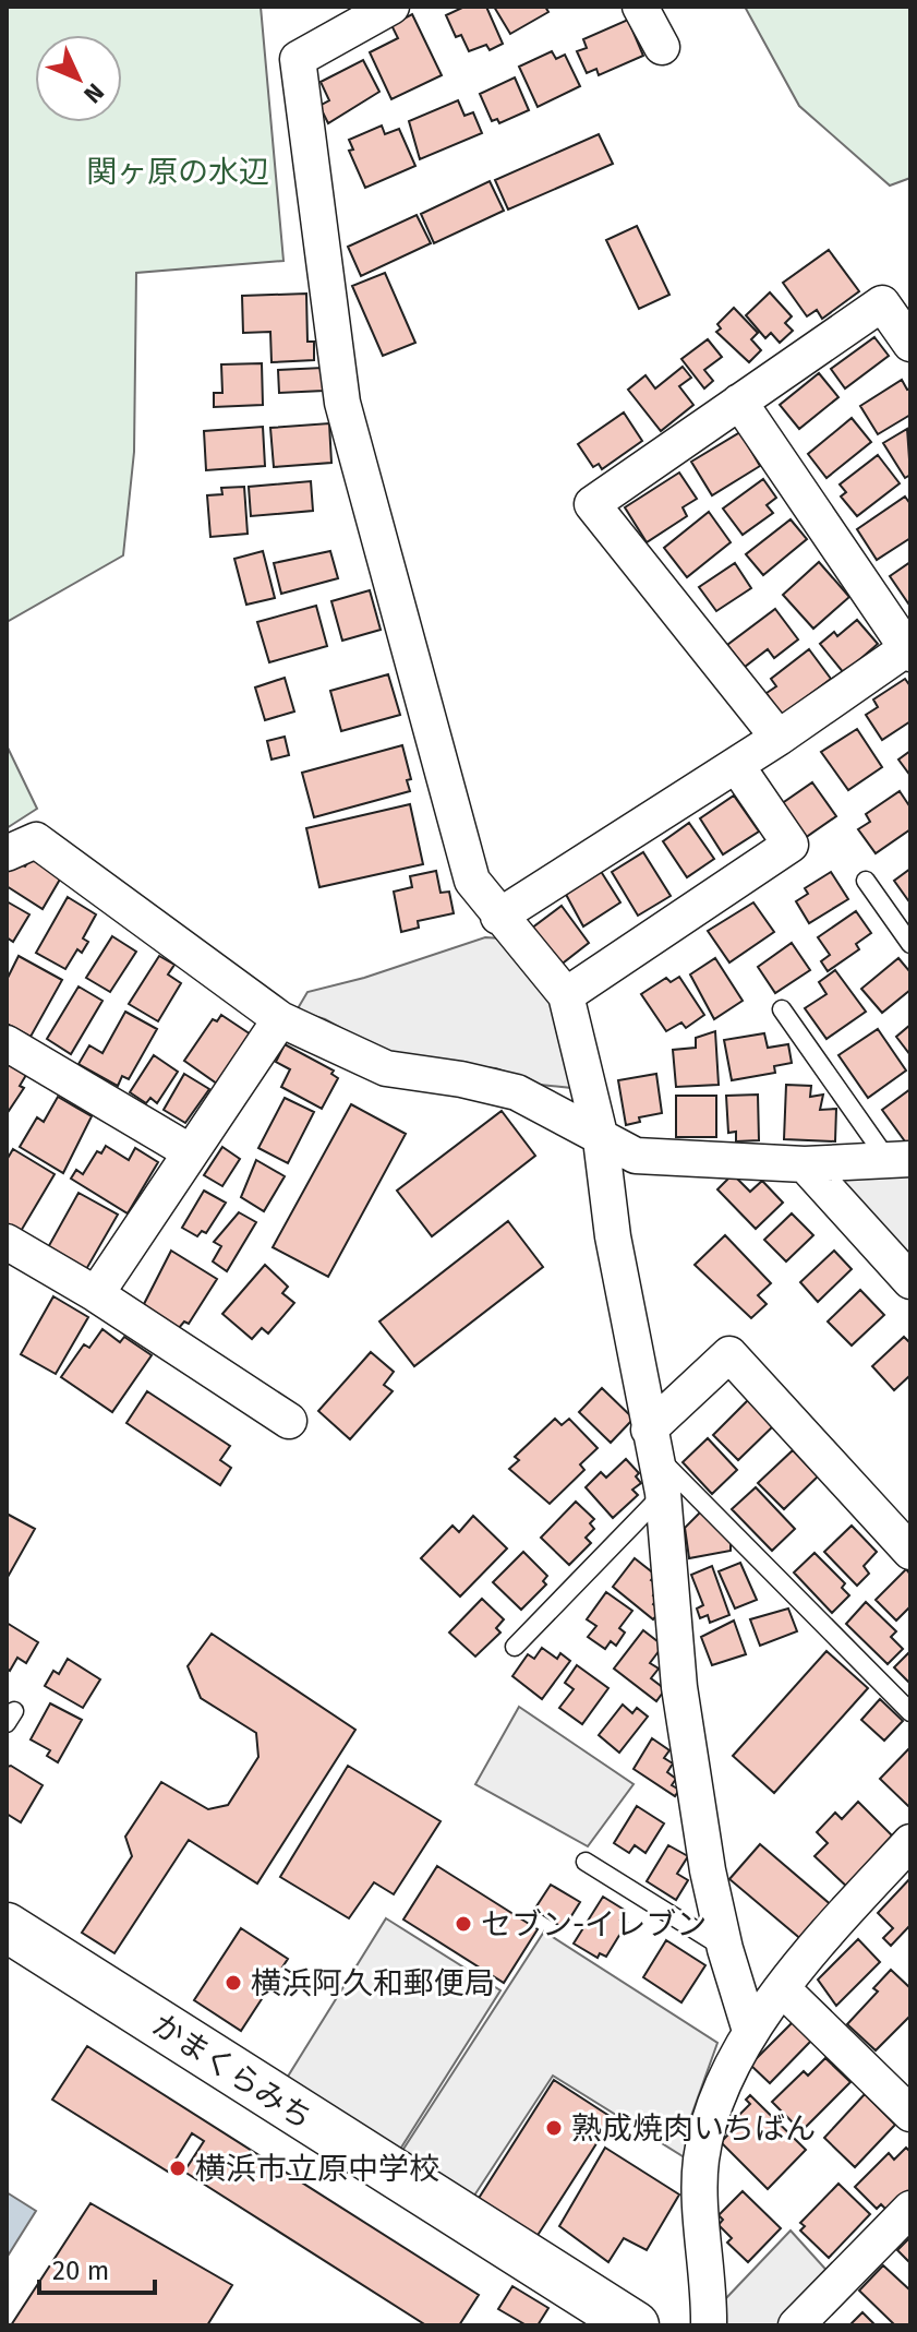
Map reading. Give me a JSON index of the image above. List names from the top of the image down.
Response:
{
  "streets": {
    "street": ["かまくらみち"]
  },
  "parks": ["関ヶ原の水辺"],
  "places": [
    "セブン-イレブン",
    "横浜阿久和郵便局",
    "熟成焼肉いちばん",
    "横浜市立原中学校"
  ],
  "scale_bar": "20 m",
  "north": "bottom right"
}
